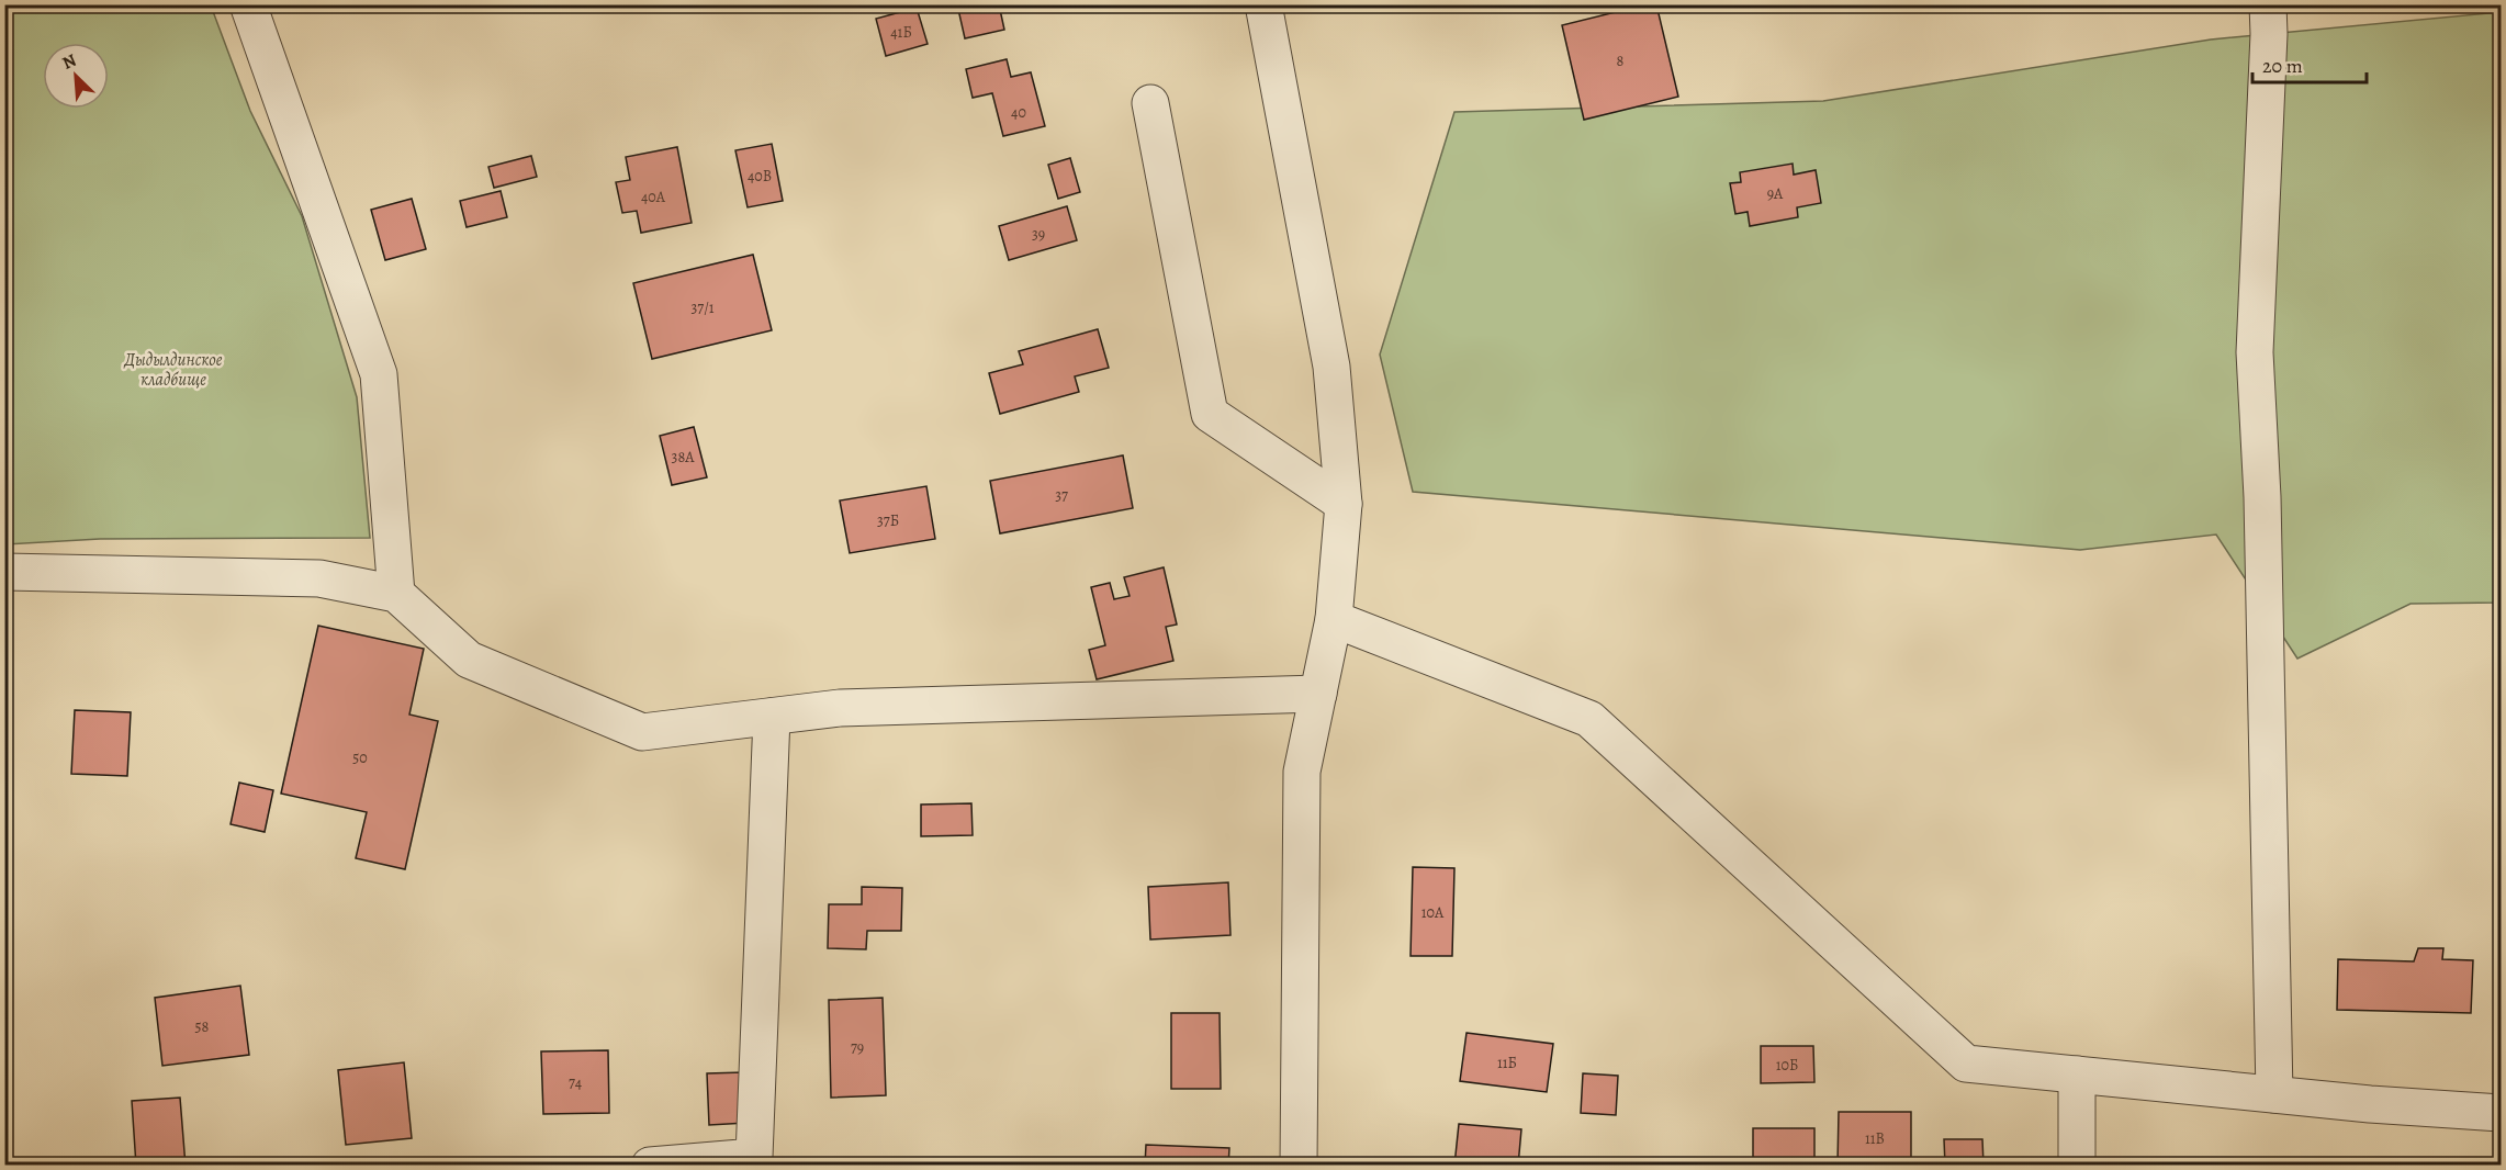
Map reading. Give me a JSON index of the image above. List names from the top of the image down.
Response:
{
  "parks": ["Дыдылдинское кладбище"],
  "house_numbers": [
    "41Б",
    "8",
    "40",
    "40В",
    "9А",
    "40А",
    "39",
    "37/1",
    "38А",
    "37",
    "37Б",
    "50",
    "10А",
    "58",
    "79",
    "11Б",
    "10Б",
    "74",
    "11В"
  ],
  "scale_bar": "20 m",
  "north": "top left"
}
